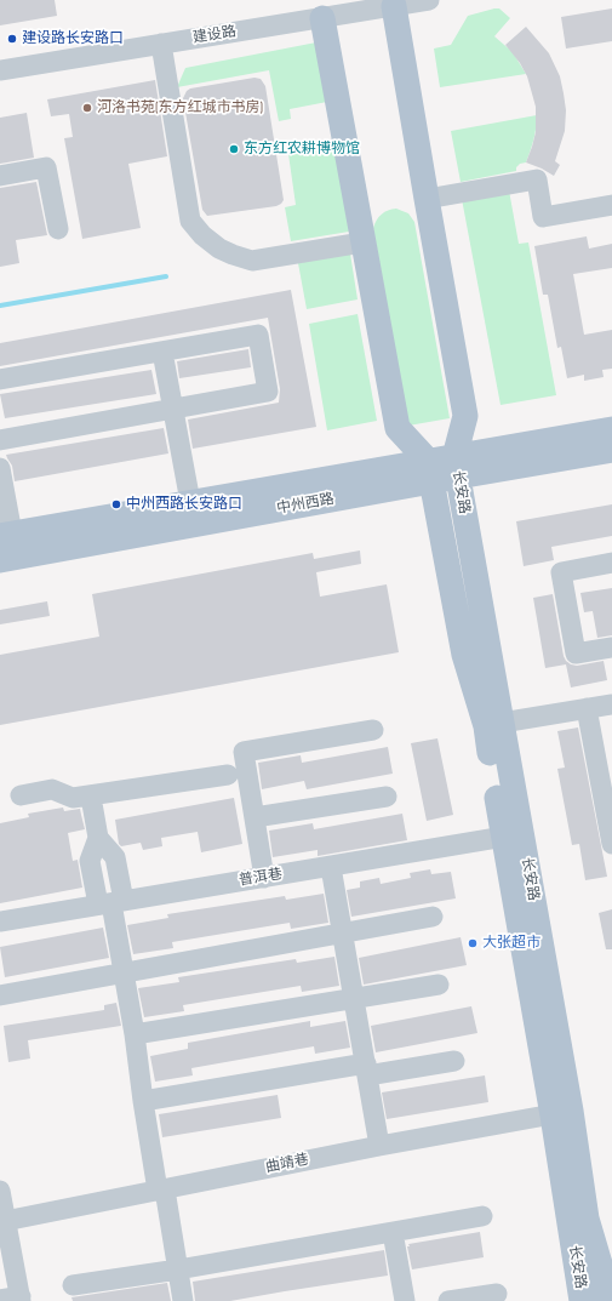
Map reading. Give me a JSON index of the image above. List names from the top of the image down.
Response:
{
  "streets": {
    "main road": ["长安路", "中州西路"],
    "street": ["建设路", "普洱巷", "曲靖巷"]
  },
  "crossings": [
    ["长安路", "中州西路"],
    ["长安路", "普洱巷"],
    ["长安路", "曲靖巷"]
  ],
  "places": [
    "建设路长安路口",
    "河洛书苑(东方红城市书房)",
    "东方红农耕博物馆",
    "中州西路长安路口",
    "大张超市"
  ]
}
